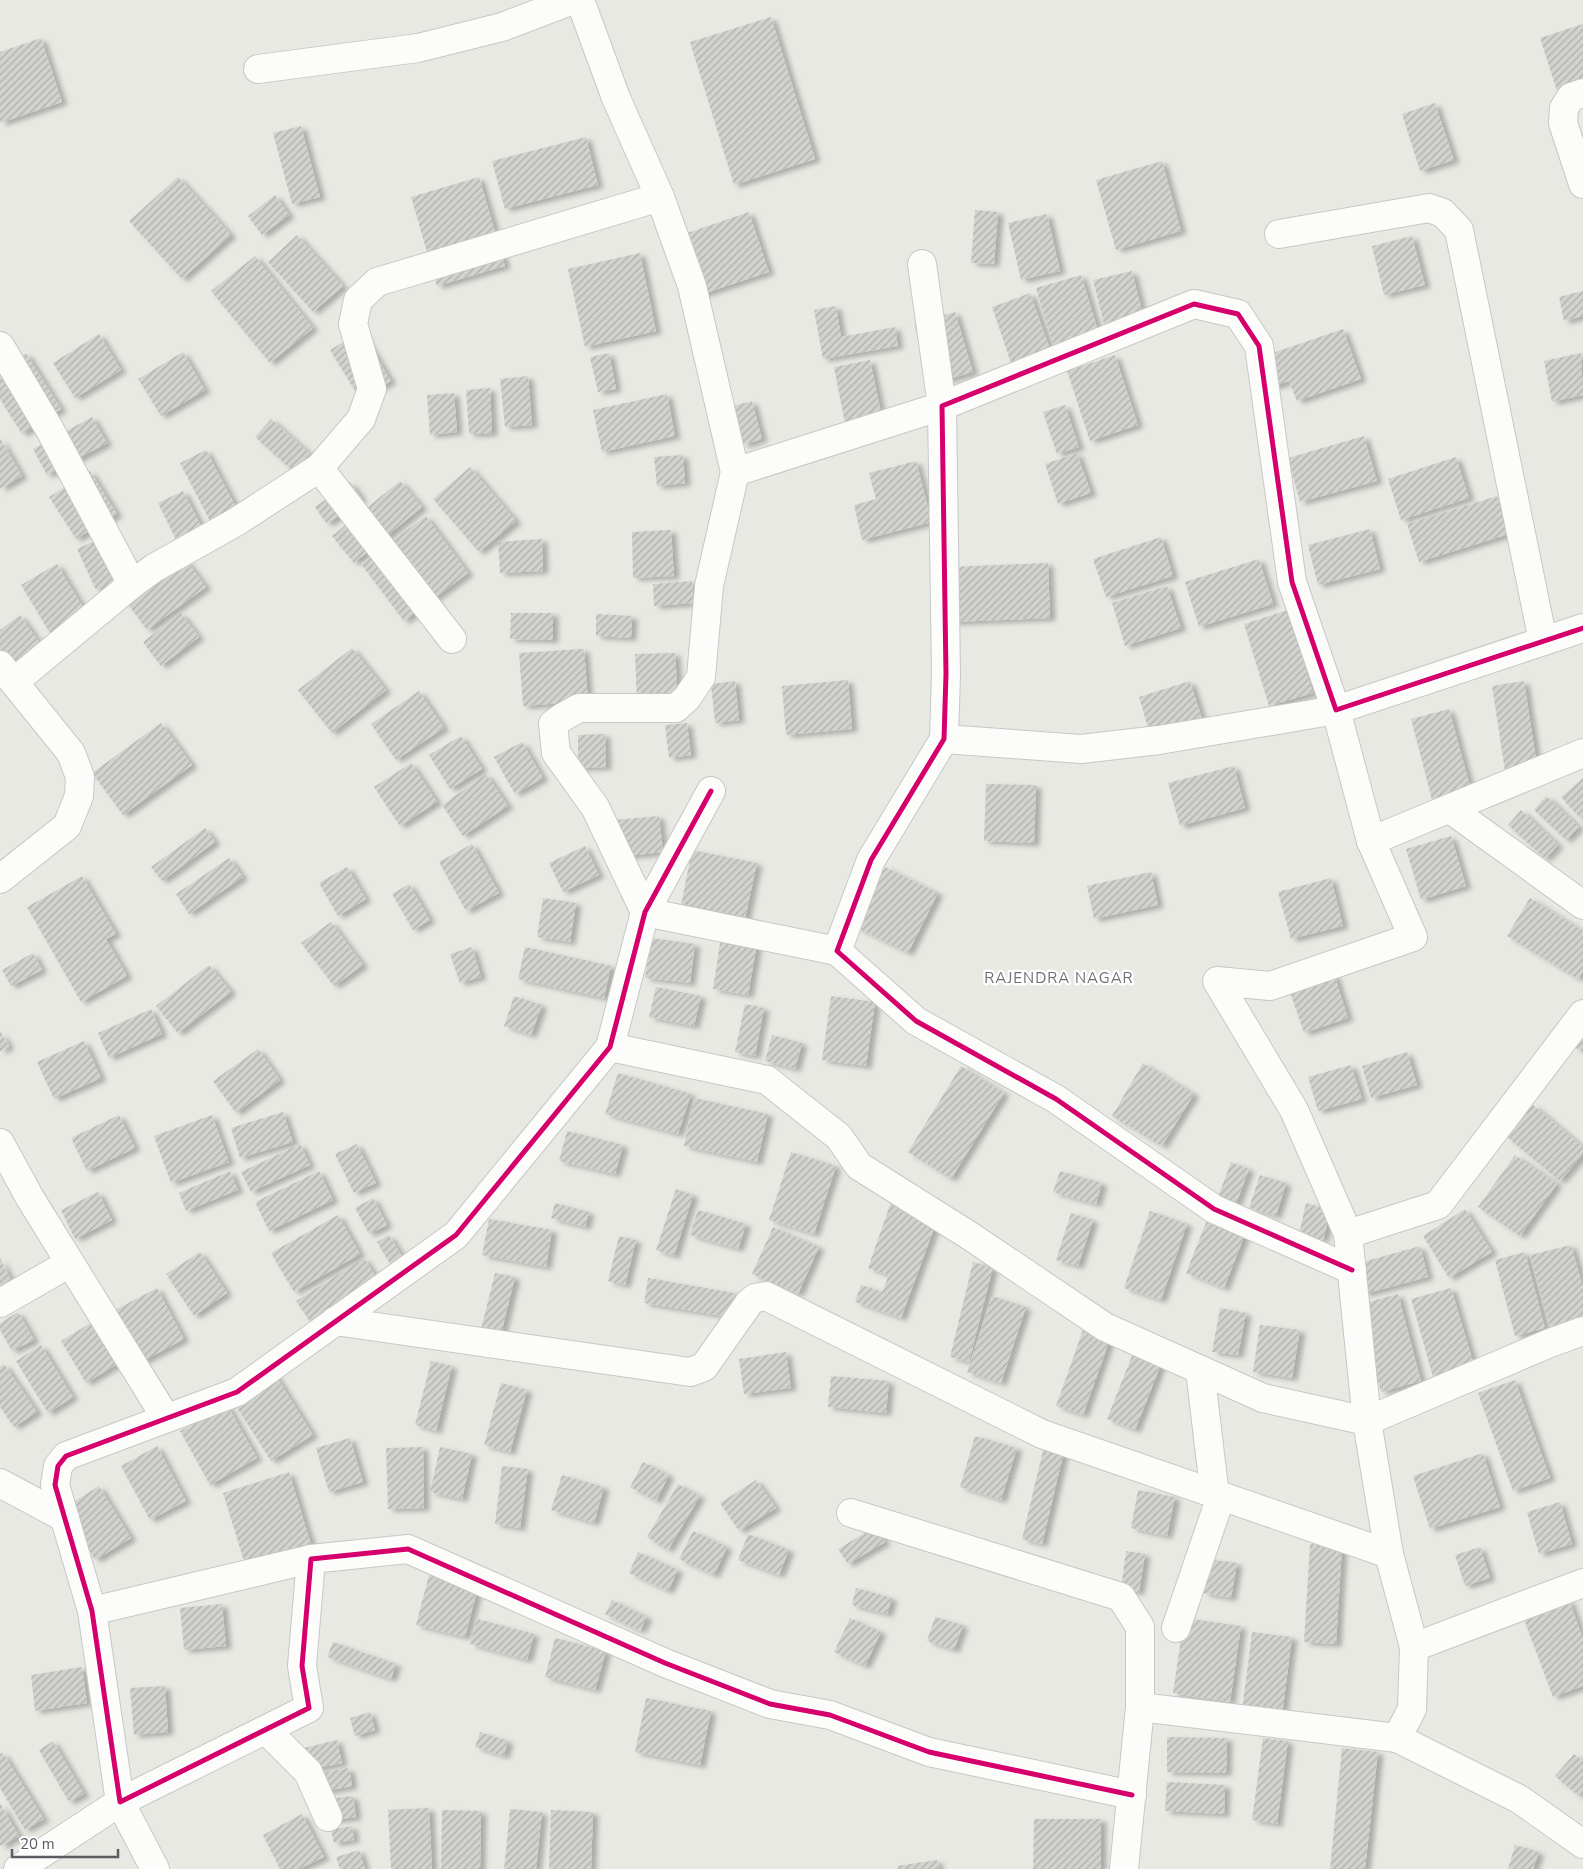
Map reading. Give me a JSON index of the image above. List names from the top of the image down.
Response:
{
  "districts": ["RAJENDRA NAGAR"],
  "scale_bar": "20 m"
}
